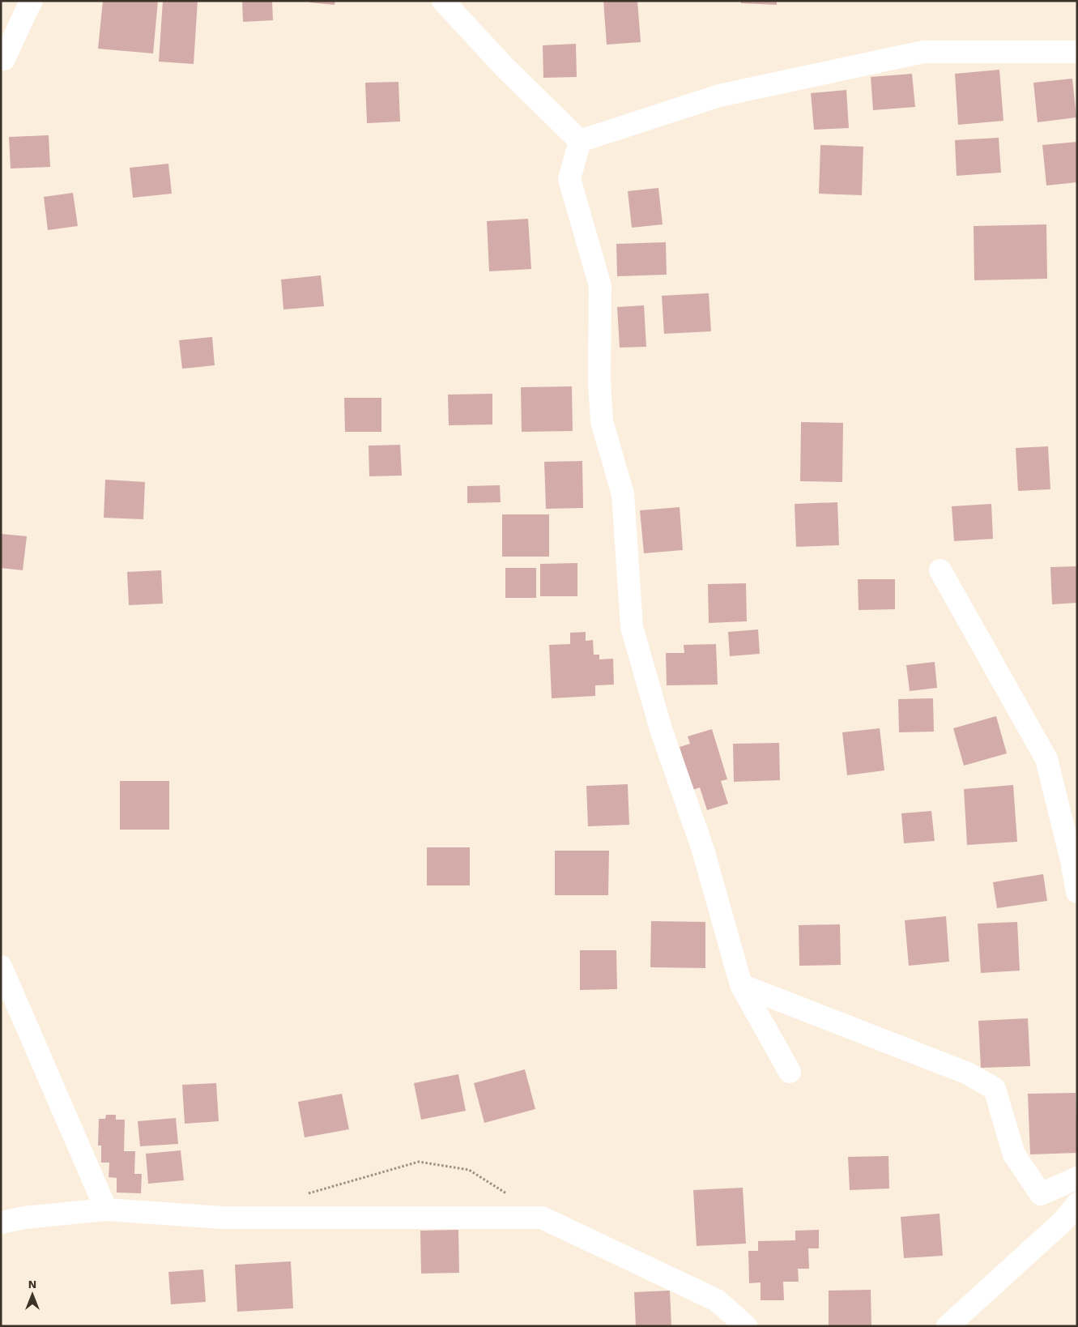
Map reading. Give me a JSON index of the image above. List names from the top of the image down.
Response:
{
  "north": "top"
}
